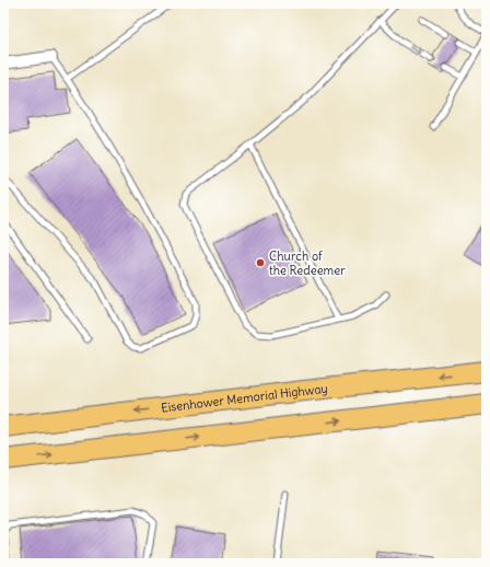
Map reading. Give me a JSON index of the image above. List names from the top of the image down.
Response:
{
  "streets": {
    "highway": ["Eisenhower Memorial Highway"]
  },
  "places": ["Church of the Redeemer"]
}
